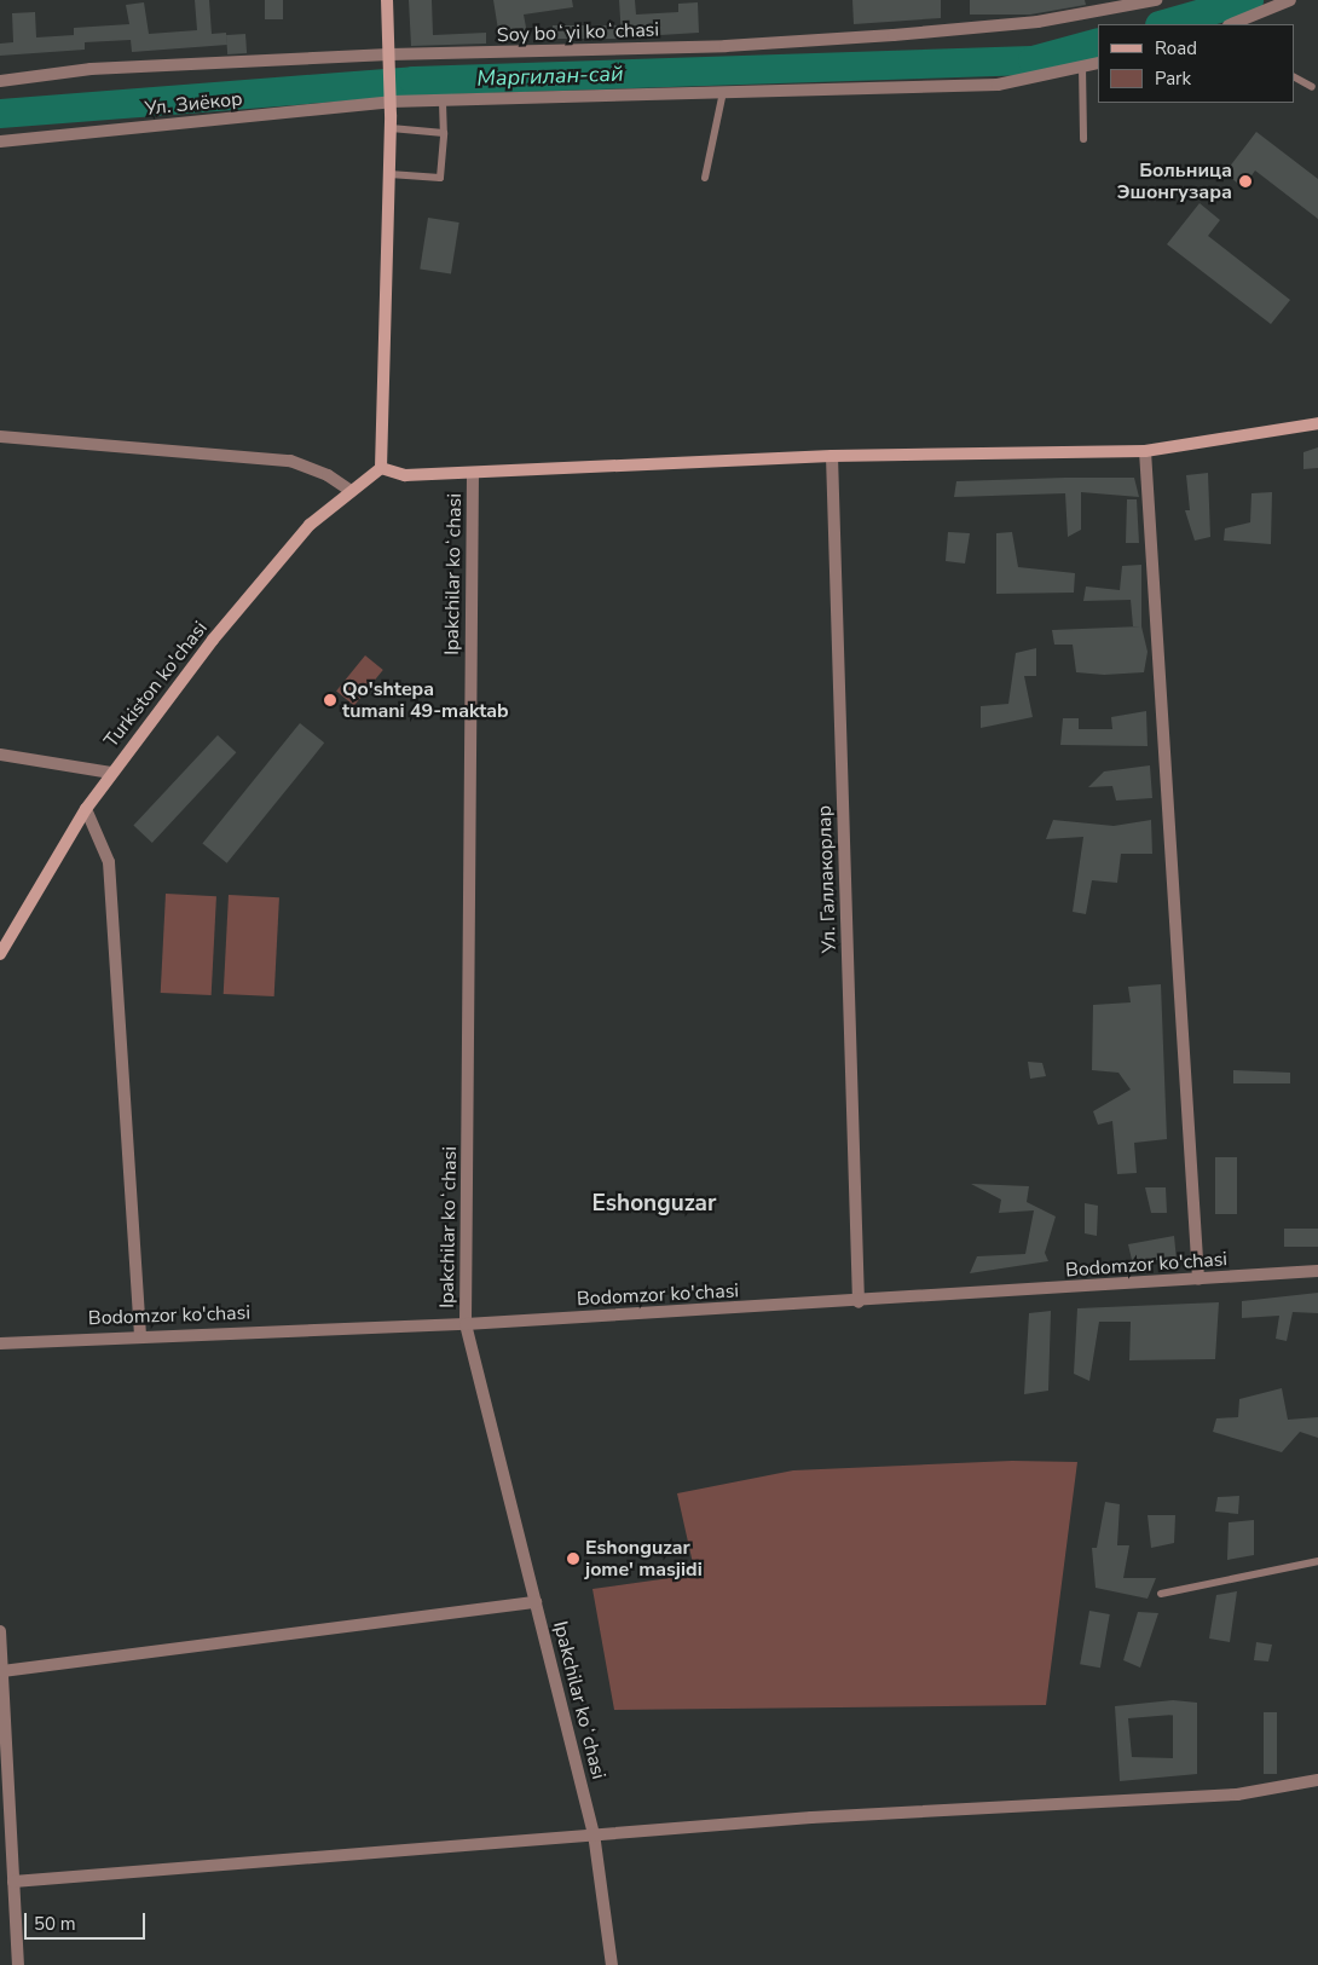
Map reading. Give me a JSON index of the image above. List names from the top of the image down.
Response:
{
  "streets": {
    "street": [
      "Soy boʻyi koʻchasi",
      "Ул. Зиёкор",
      "Ipakchilar koʻchasi",
      "Turkiston ko'chasi",
      "Ул. Галлакорлар",
      "Bodomzor ko'chasi"
    ]
  },
  "crossings": [
    ["Ipakchilar koʻchasi", "Bodomzor ko'chasi"],
    ["Ул. Галлакорлар", "Bodomzor ko'chasi"]
  ],
  "districts": ["Eshonguzar"],
  "water": ["Маргилан-сай"],
  "places": ["Больница Эшонгузара", "Qo'shtepa tumani 49-maktab", "Eshonguzar jome' masjidi"],
  "legend": ["Road", "Park"],
  "scale_bar": "50 m"
}
